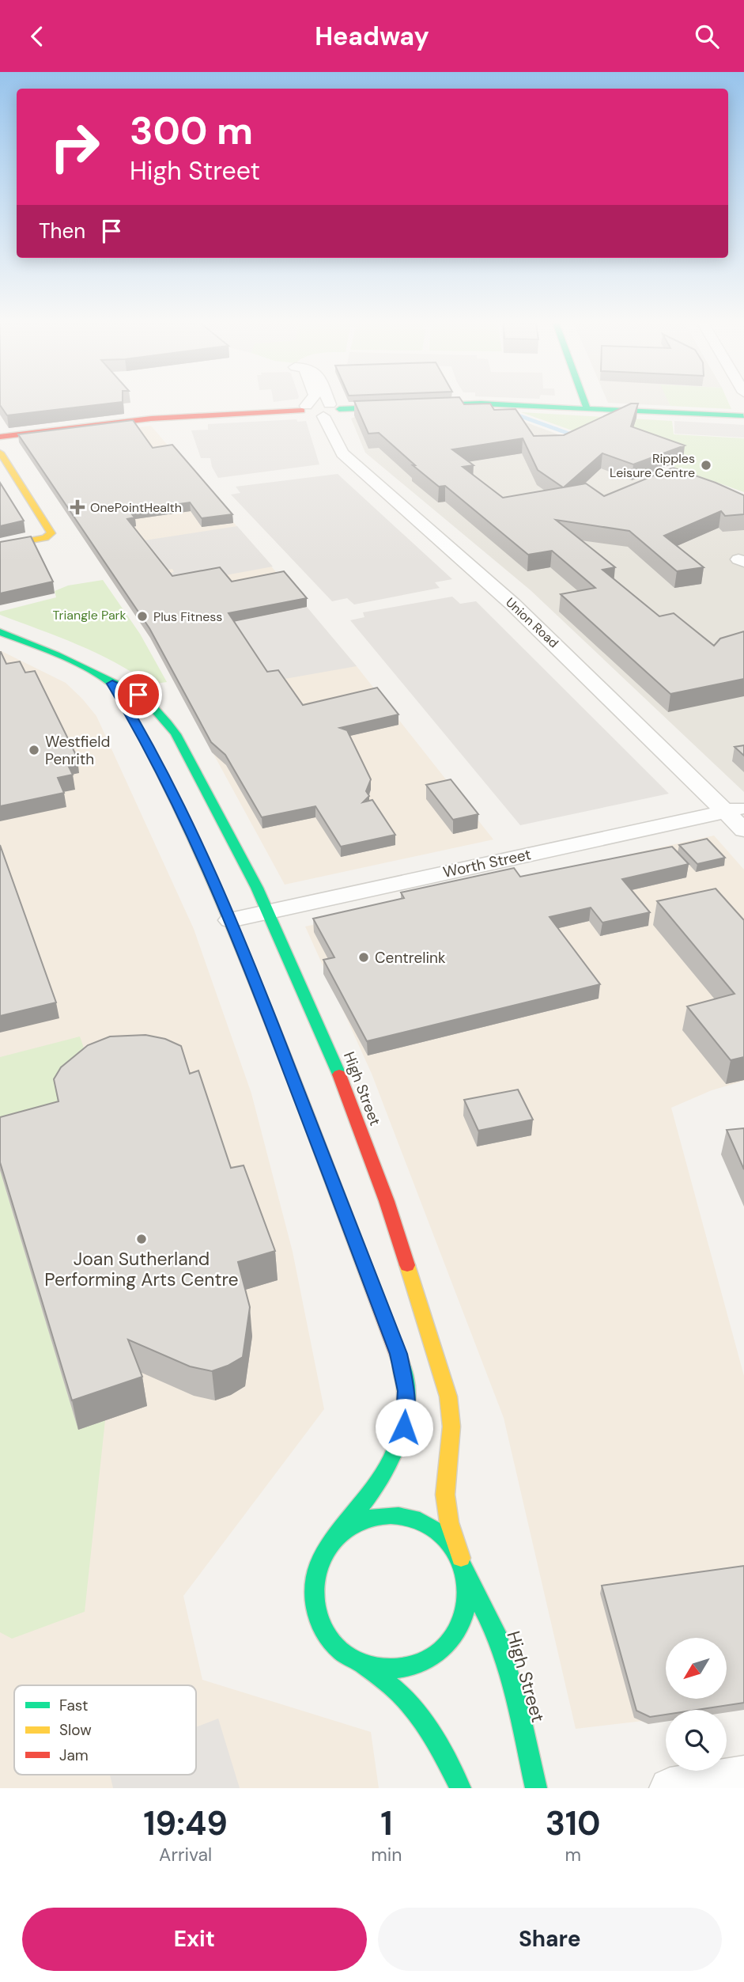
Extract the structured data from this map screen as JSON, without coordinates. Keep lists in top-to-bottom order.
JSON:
{
  "streets": {
    "main road": ["High Street"],
    "street": ["Union Road", "Worth Street"]
  },
  "crossings": [
    ["Union Road", "Worth Street"],
    ["Worth Street", "High Street"]
  ],
  "parks": ["Triangle Park"],
  "places": {
    "other": [
      "Ripples Leisure Centre",
      "Plus Fitness",
      "Westfield Penrith",
      "Centrelink",
      "Joan Sutherland Performing Arts Centre"
    ],
    "health": ["OnePointHealth"]
  },
  "legend": ["Fast", "Slow", "Jam"],
  "north": "bottom left",
  "page": {
    "header": "Headway",
    "turn": ["300 m", "High Street"],
    "then": "Then",
    "eta": [
      "19:49",
      "Arrival",
      "1",
      "min",
      "310",
      "m"
    ],
    "buttons": ["Exit", "Share"]
  }
}
